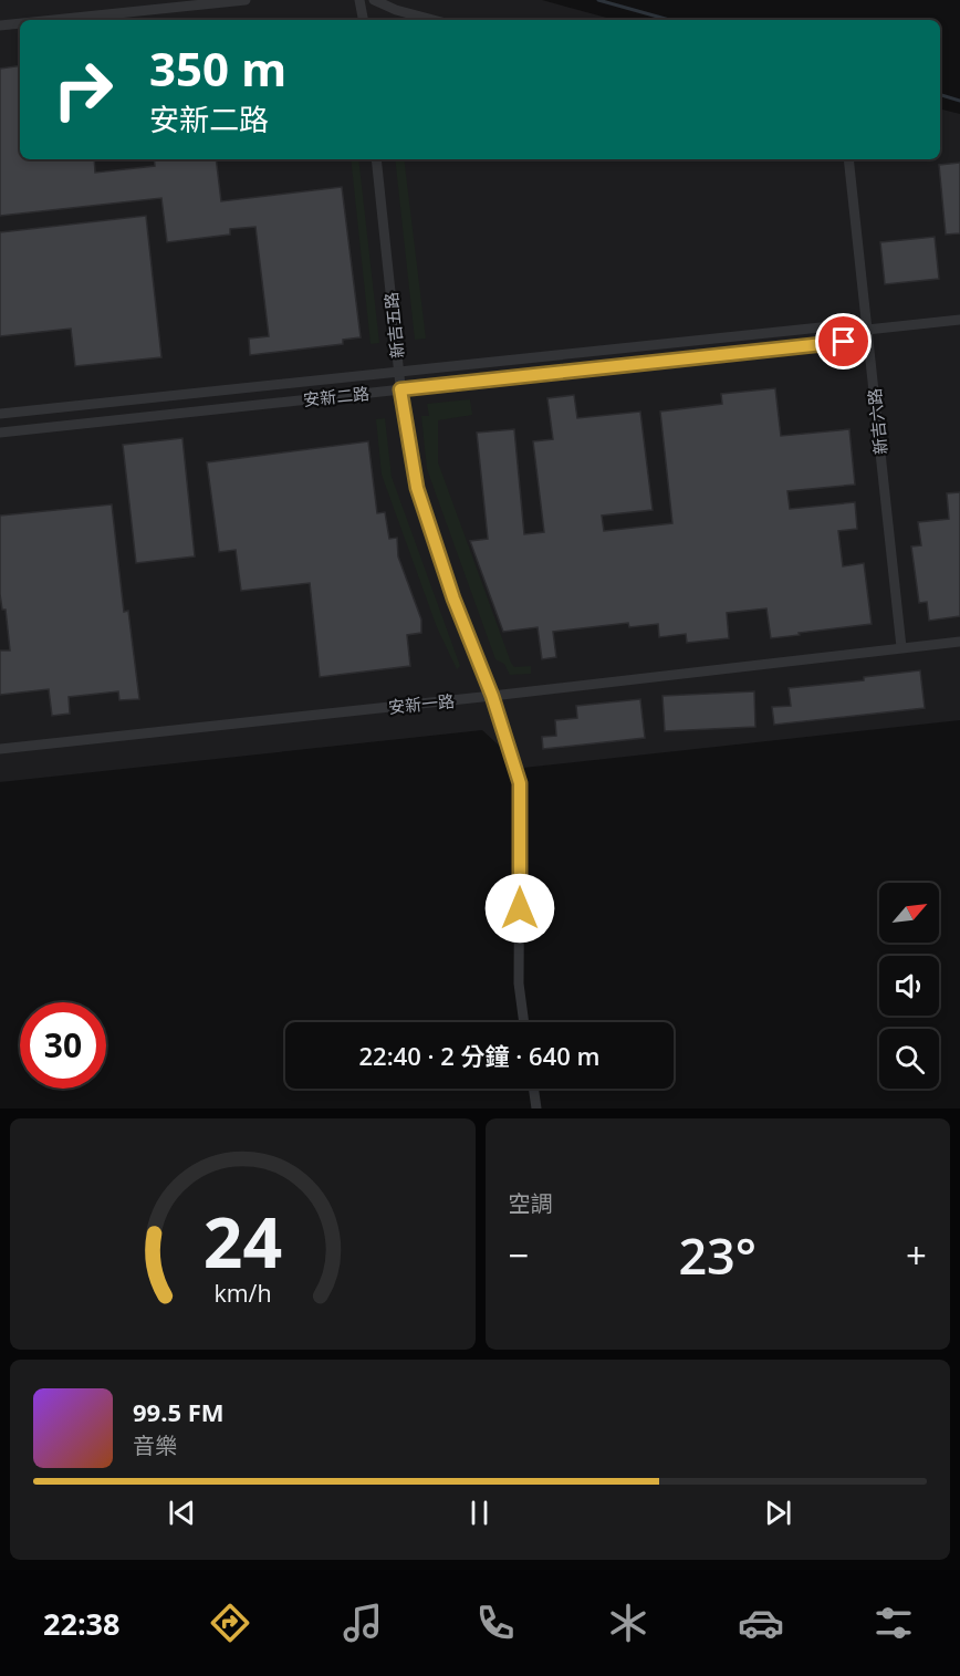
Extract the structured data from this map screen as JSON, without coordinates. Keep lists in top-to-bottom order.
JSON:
{
  "streets": {
    "street": [
      "新吉五路",
      "安新二路",
      "新吉六路",
      "安新一路"
    ]
  },
  "crossings": [
    ["新吉五路", "安新二路"],
    ["新吉五路", "安新一路"],
    ["安新二路", "新吉六路"],
    ["新吉六路", "安新一路"]
  ],
  "north": "top right",
  "page": {
    "turn": ["350 m", "安新二路"],
    "limit": "30",
    "trip": "22:40 · 2 分鐘 · 640 m",
    "tile": "空調",
    "heat": ["−", "23°", "+"],
    "song": ["99.5 FM", "音樂"],
    "tabs": "22:38",
    "gauge": ["24", "km/h"]
  }
}
